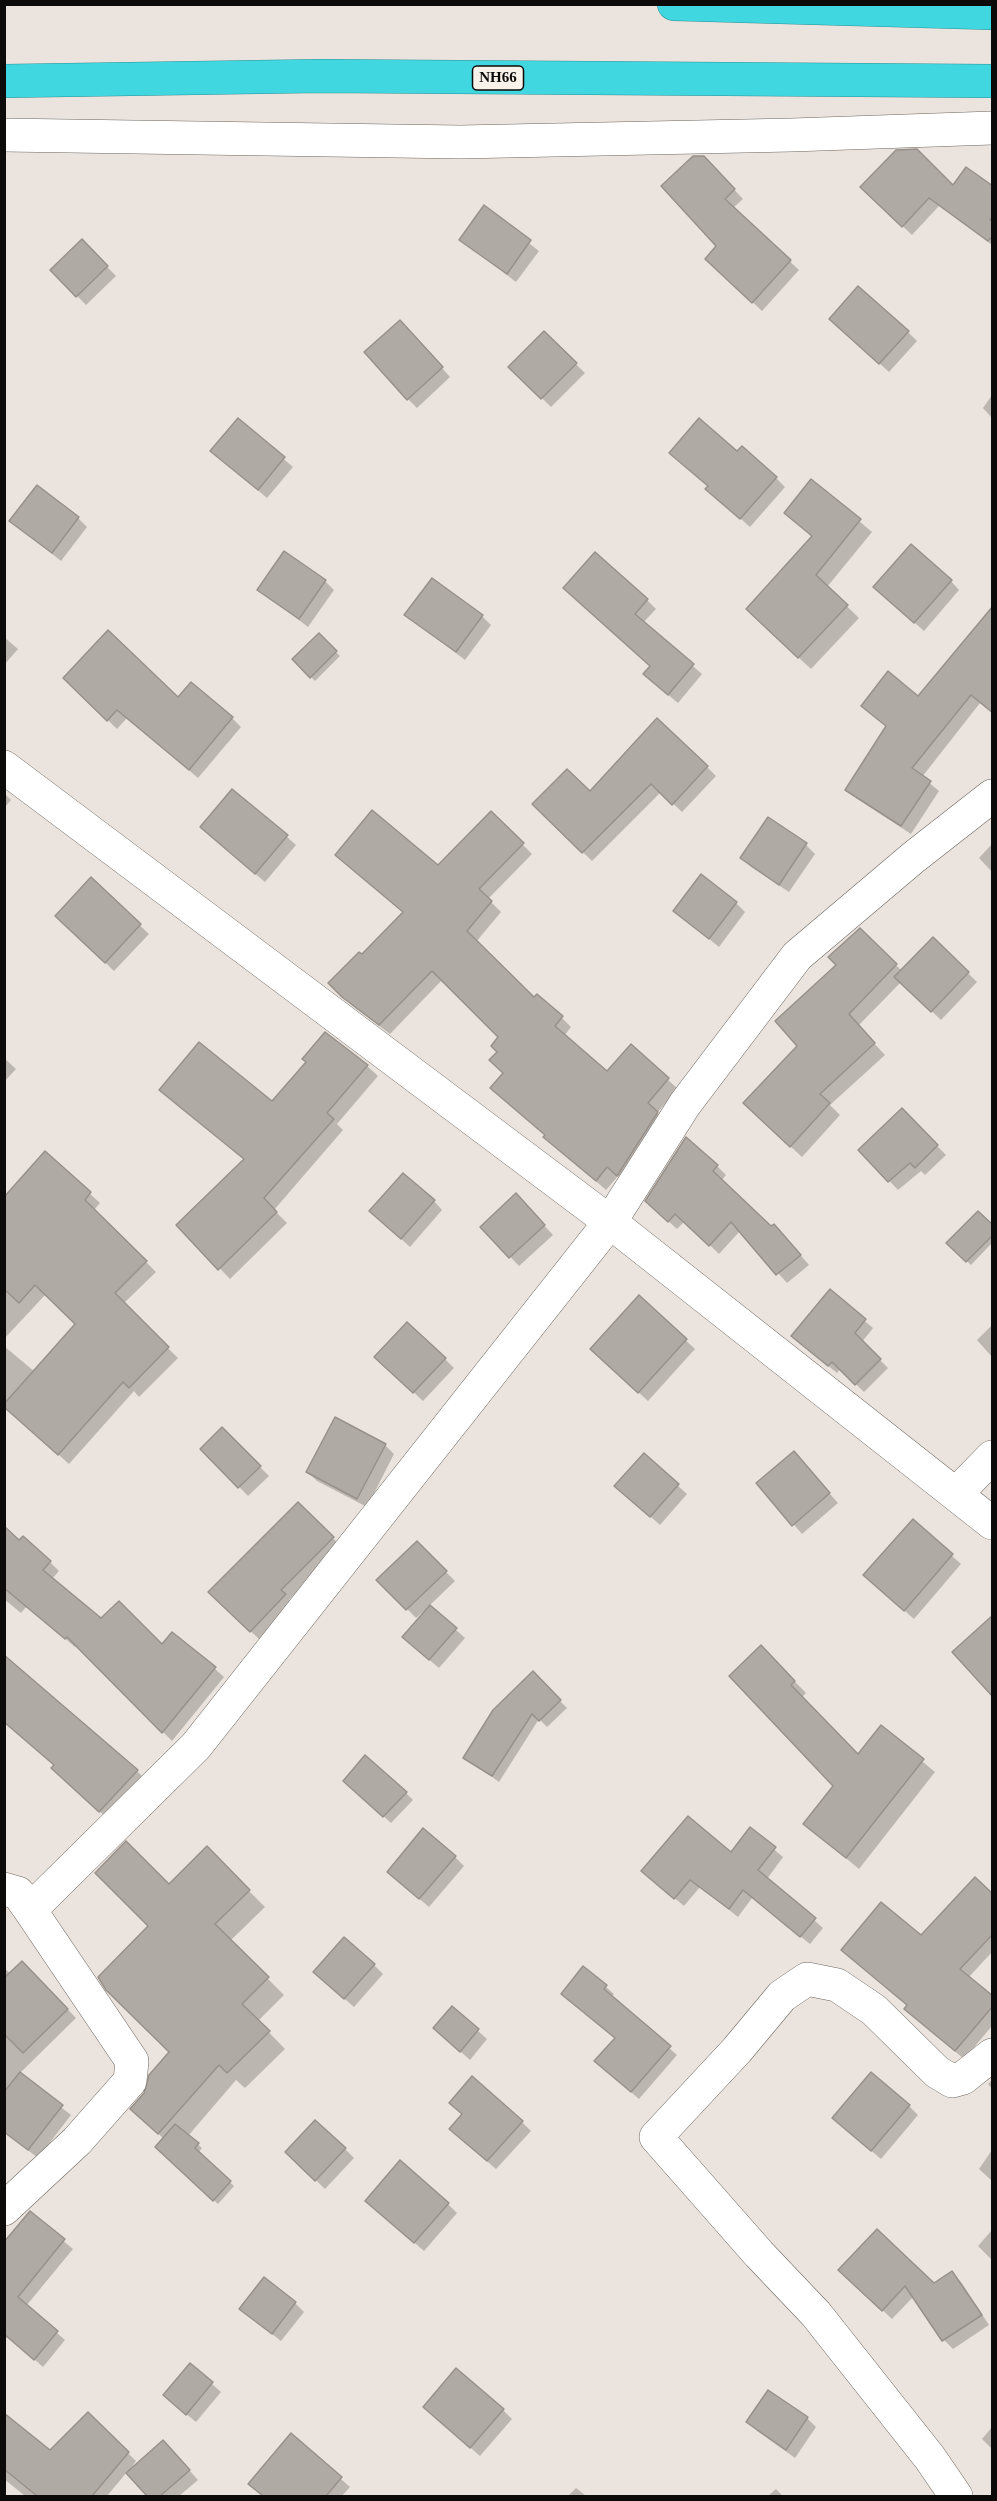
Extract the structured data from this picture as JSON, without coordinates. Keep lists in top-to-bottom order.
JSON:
{
  "streets": {
    "highway": ["NH66"]
  }
}
